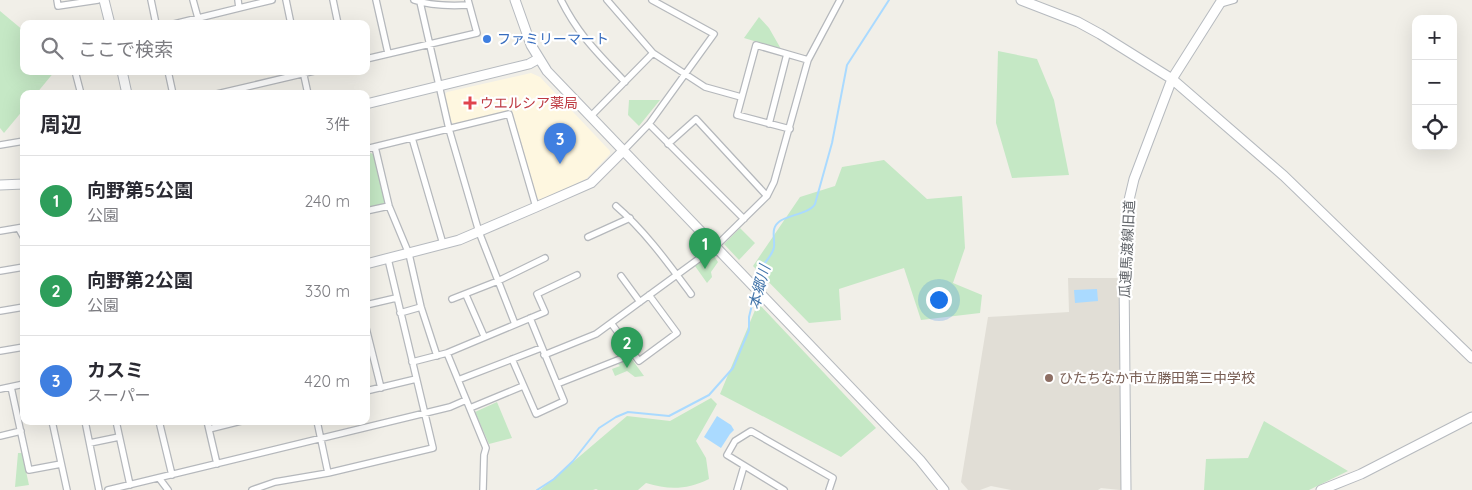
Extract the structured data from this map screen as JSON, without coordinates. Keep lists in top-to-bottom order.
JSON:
{
  "streets": {
    "street": ["瓜連馬渡線旧道"]
  },
  "water": ["本郷川"],
  "places": {
    "other": ["ファミリーマート", "ひたちなか市立勝田第三中学校"],
    "health": ["ウエルシア薬局"]
  },
  "page": {
    "map_buttons": ["+", "−"],
    "search": "ここで検索",
    "heading": ["周辺", "3件"],
    "pins": ["3", "1", "2"],
    "list": [
      {
        "mark": "1",
        "name": "向野第5公園",
        "note": "公園",
        "value": "240 m"
      },
      {
        "mark": "2",
        "name": "向野第2公園",
        "note": "公園",
        "value": "330 m"
      },
      {
        "mark": "3",
        "name": "カスミ",
        "note": "スーパー",
        "value": "420 m"
      }
    ]
  }
}
